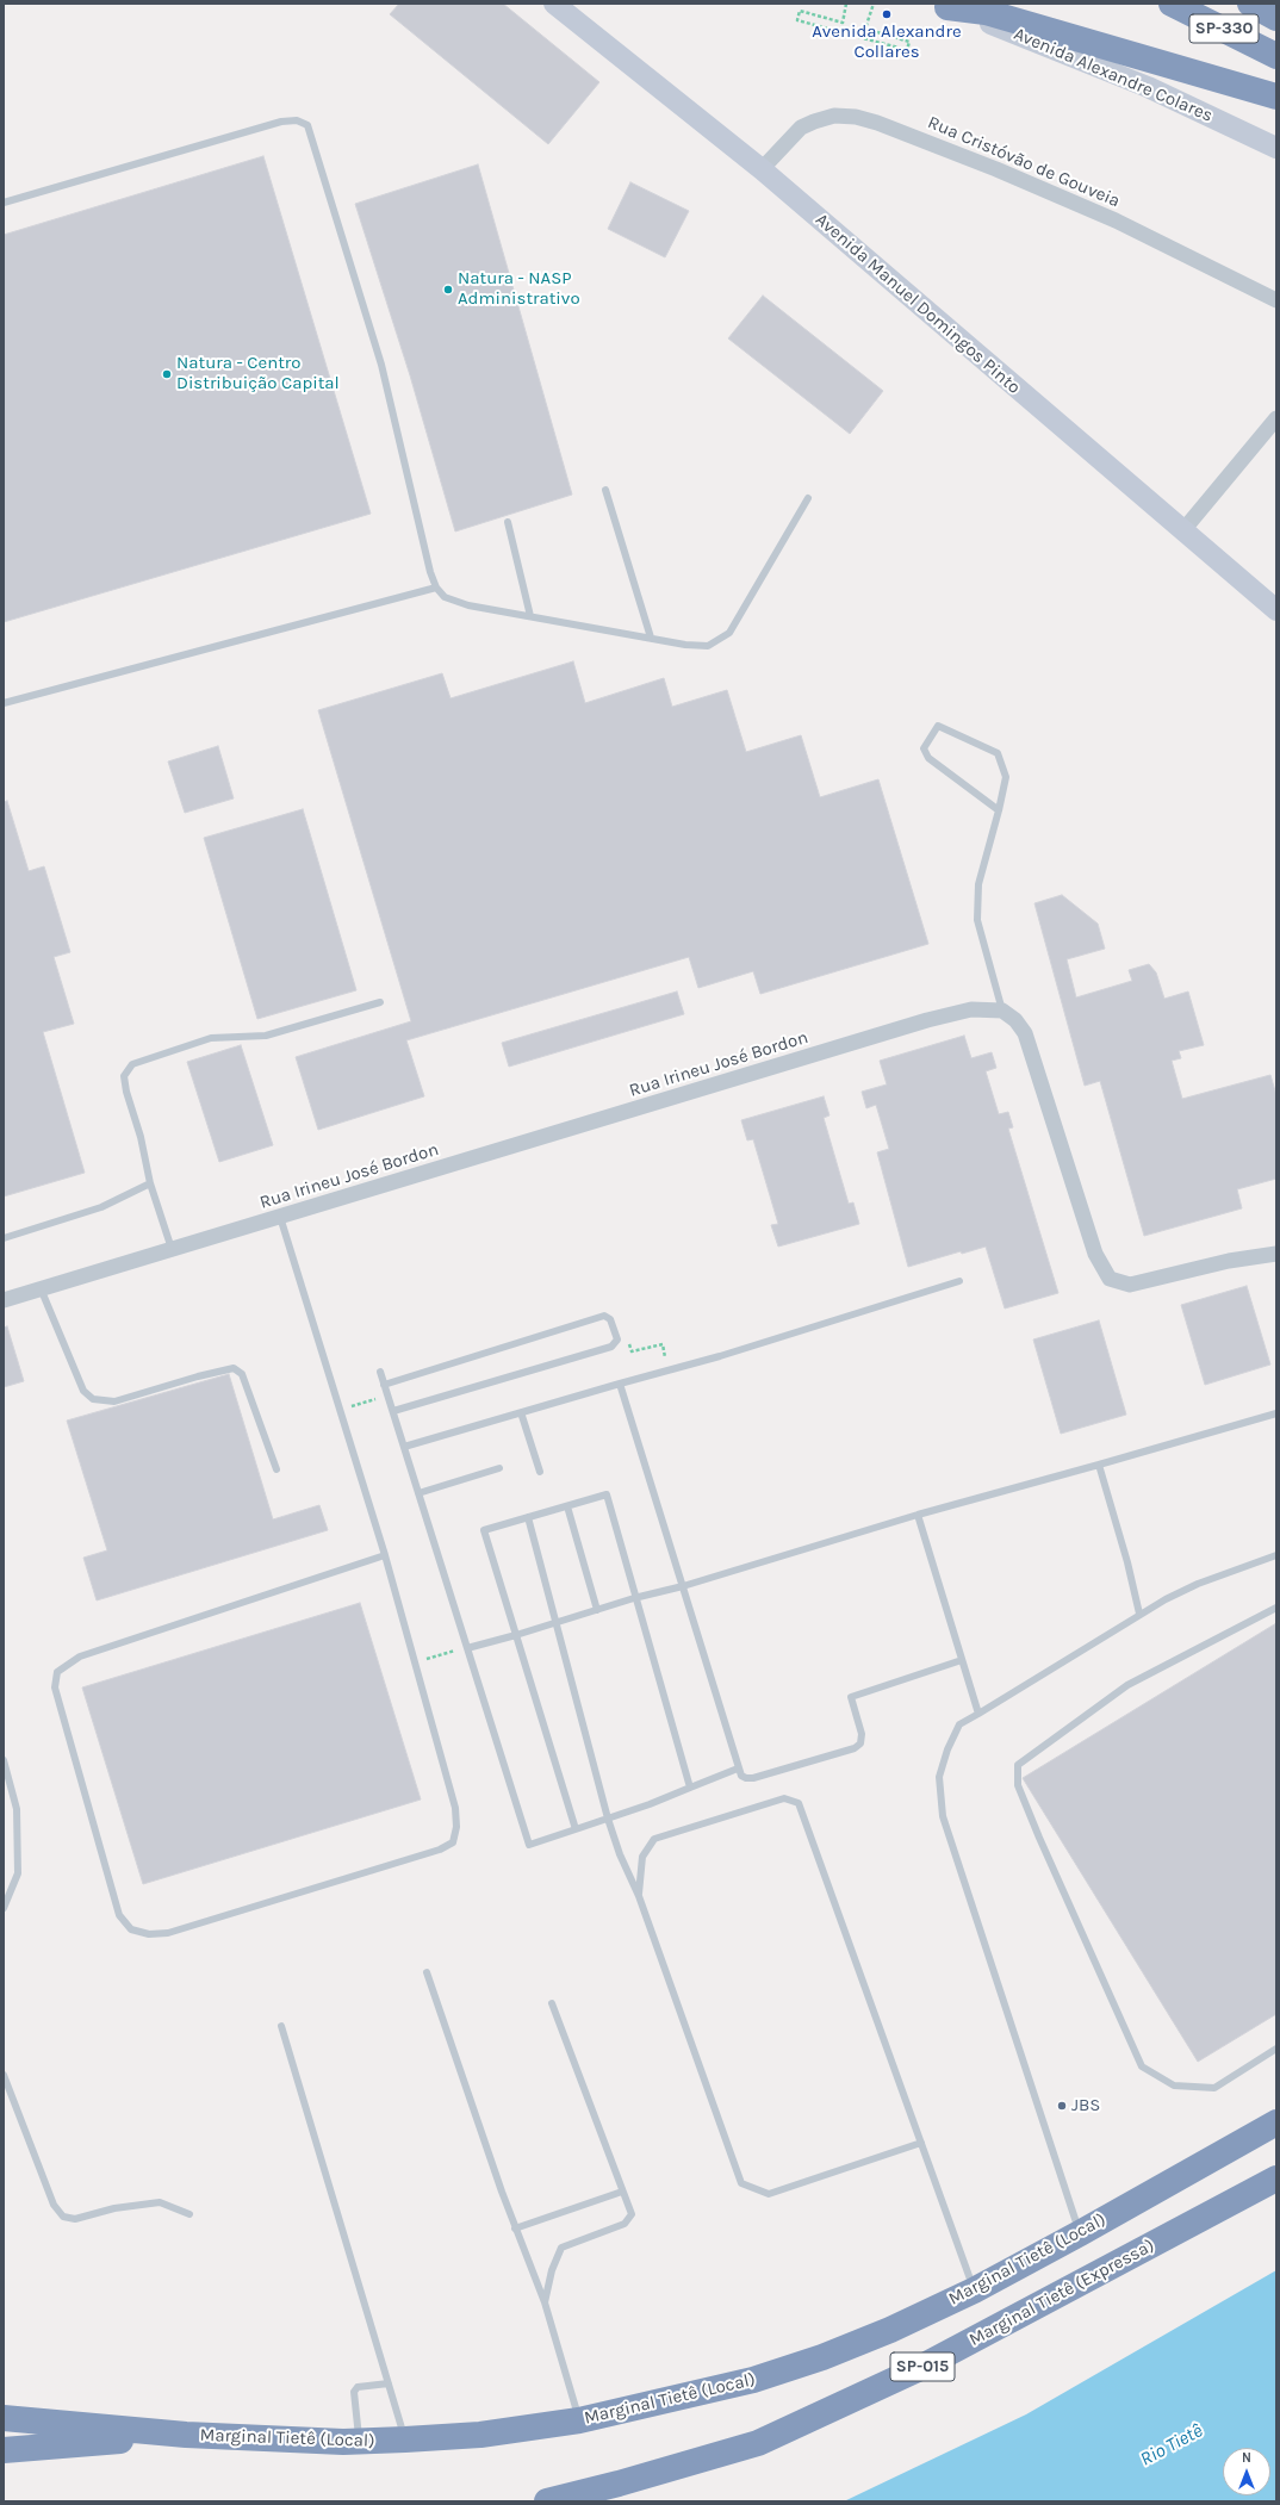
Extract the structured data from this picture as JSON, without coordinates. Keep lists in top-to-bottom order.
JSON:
{
  "streets": {
    "highway": [
      "SP-330",
      "Marginal Tietê (Local)",
      "Marginal Tietê (Expressa)",
      "SP-015"
    ],
    "street": [
      "Avenida Alexandre Colares",
      "Rua Cristóvão de Gouveia",
      "Avenida Manuel Domingos Pinto",
      "Rua Irineu José Bordon"
    ]
  },
  "crossings": [
    ["Rua Cristóvão de Gouveia", "Avenida Manuel Domingos Pinto"]
  ],
  "water": ["Rio Tietê"],
  "places": [
    "Avenida Alexandre Collares",
    "Natura - NASP Administrativo",
    "Natura - Centro Distribuição Capital",
    "JBS"
  ],
  "north": "top"
}
